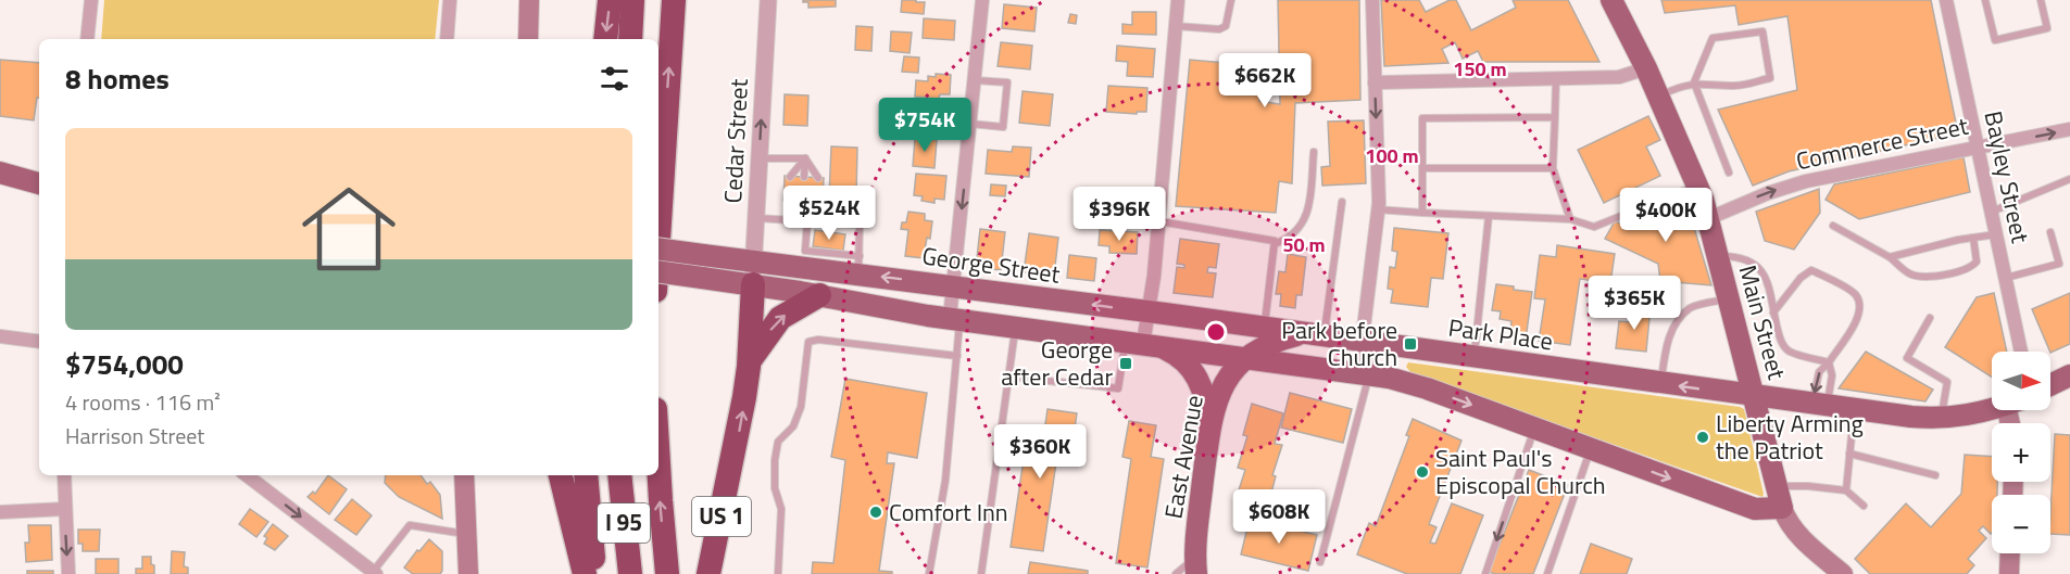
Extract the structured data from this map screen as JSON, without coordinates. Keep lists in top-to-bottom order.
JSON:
{
  "streets": {
    "highway": ["US 1", "I 95"],
    "main road": [
      "George Street",
      "Main Street",
      "Park Place",
      "East Avenue"
    ],
    "street": ["Cedar Street", "Commerce Street", "Bayley Street"]
  },
  "crossings": [
    ["Cedar Street", "George Street"],
    ["Cedar Street", "US 1"],
    ["Commerce Street", "Bayley Street"],
    ["Commerce Street", "Main Street"],
    ["George Street", "US 1"],
    ["Main Street", "Park Place"]
  ],
  "one_way": ["Cedar Street", "Commerce Street"],
  "places": {
    "transit": ["Park before Church", "George after Cedar"],
    "other": ["Liberty Arming the Patriot", "Saint Paul's Episcopal Church", "Comfort Inn"]
  },
  "north": "right",
  "page": {
    "heading": "8 homes",
    "price": [
      "$662K",
      "$754K",
      "$524K",
      "$396K",
      "$400K",
      "$365K",
      "$360K",
      "$608K"
    ],
    "list": [
      {
        "name": "$754,000",
        "note": "4 rooms · 116 m² · Harrison Street"
      }
    ],
    "map_buttons": ["+", "−"]
  },
  "rings": ["150 m", "100 m", "50 m"]
}
